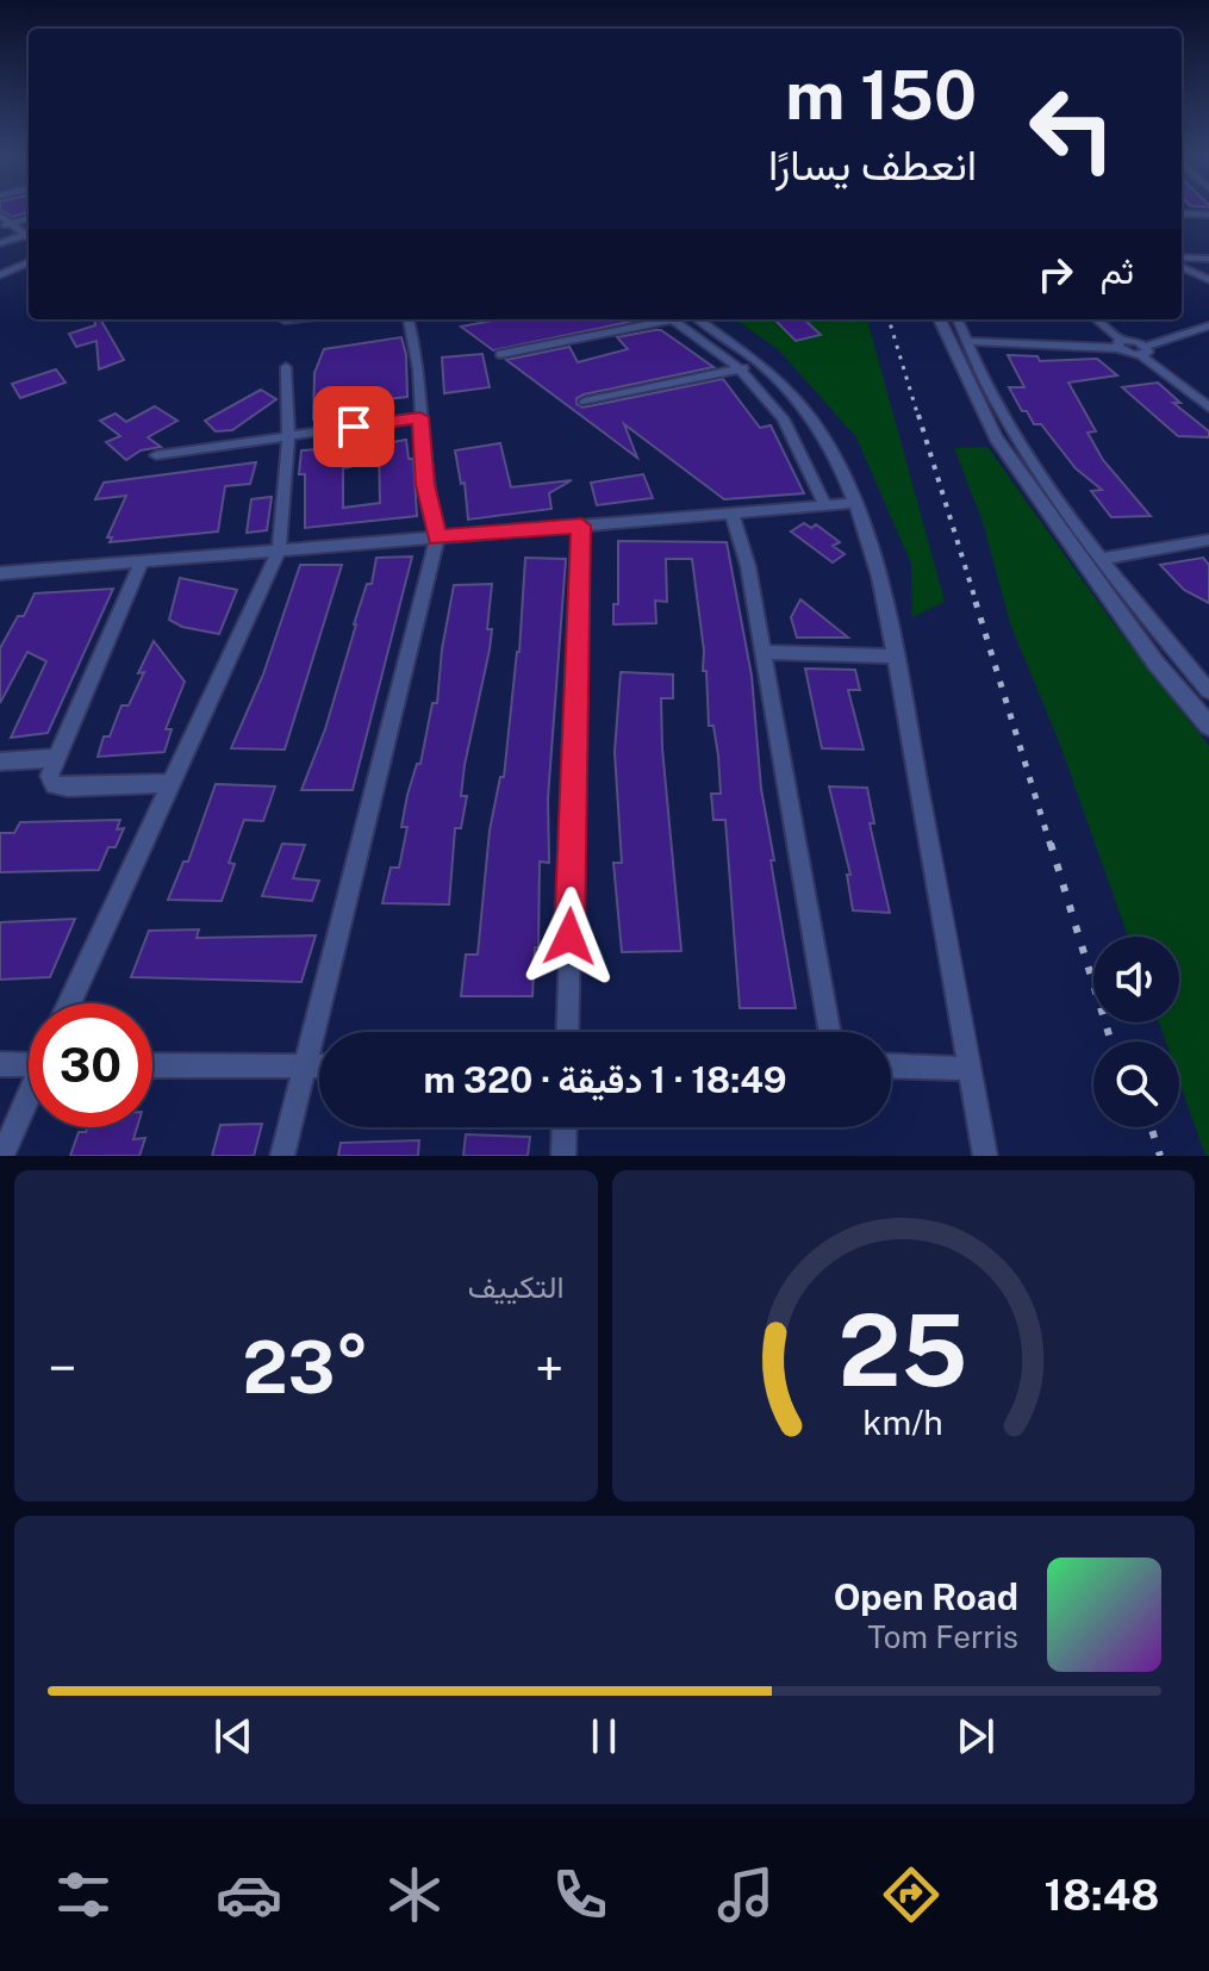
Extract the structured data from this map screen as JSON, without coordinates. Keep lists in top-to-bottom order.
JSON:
{
  "page": {
    "turn": ["150 m", "انعطف يسارًا"],
    "then": "ثم",
    "limit": "30",
    "trip": "18:49 · 1 دقيقة · 320 m",
    "tile": "التكييف",
    "heat": ["−", "23°", "+"],
    "song": ["Open Road", "Tom Ferris"],
    "tabs": "18:48",
    "gauge": ["25", "km/h"]
  }
}
